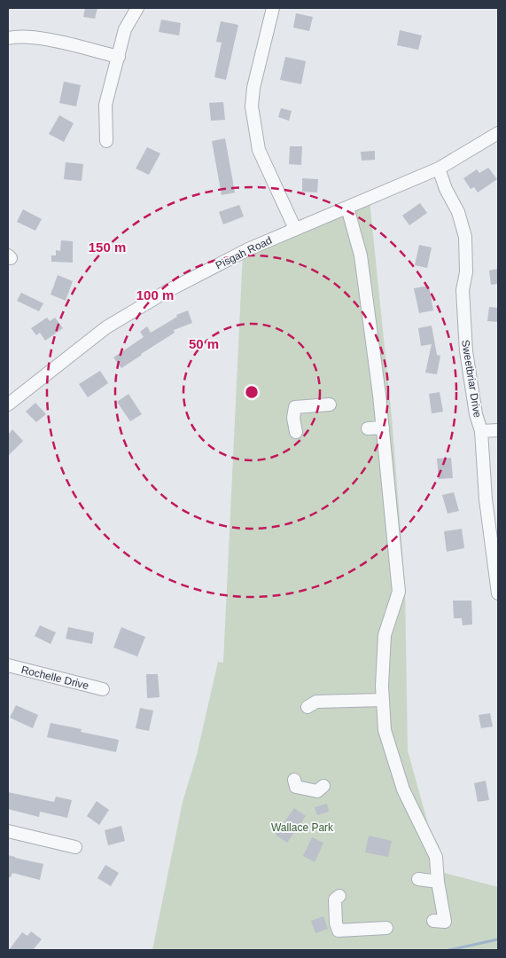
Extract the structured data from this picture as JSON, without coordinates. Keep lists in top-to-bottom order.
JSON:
{
  "streets": {
    "street": ["Pisgah Road", "Sweetbriar Drive", "Rochelle Drive"]
  },
  "crossings": [
    ["Pisgah Road", "Sweetbriar Drive"]
  ],
  "parks": ["Wallace Park"],
  "rings": ["150 m", "100 m", "50 m"]
}
